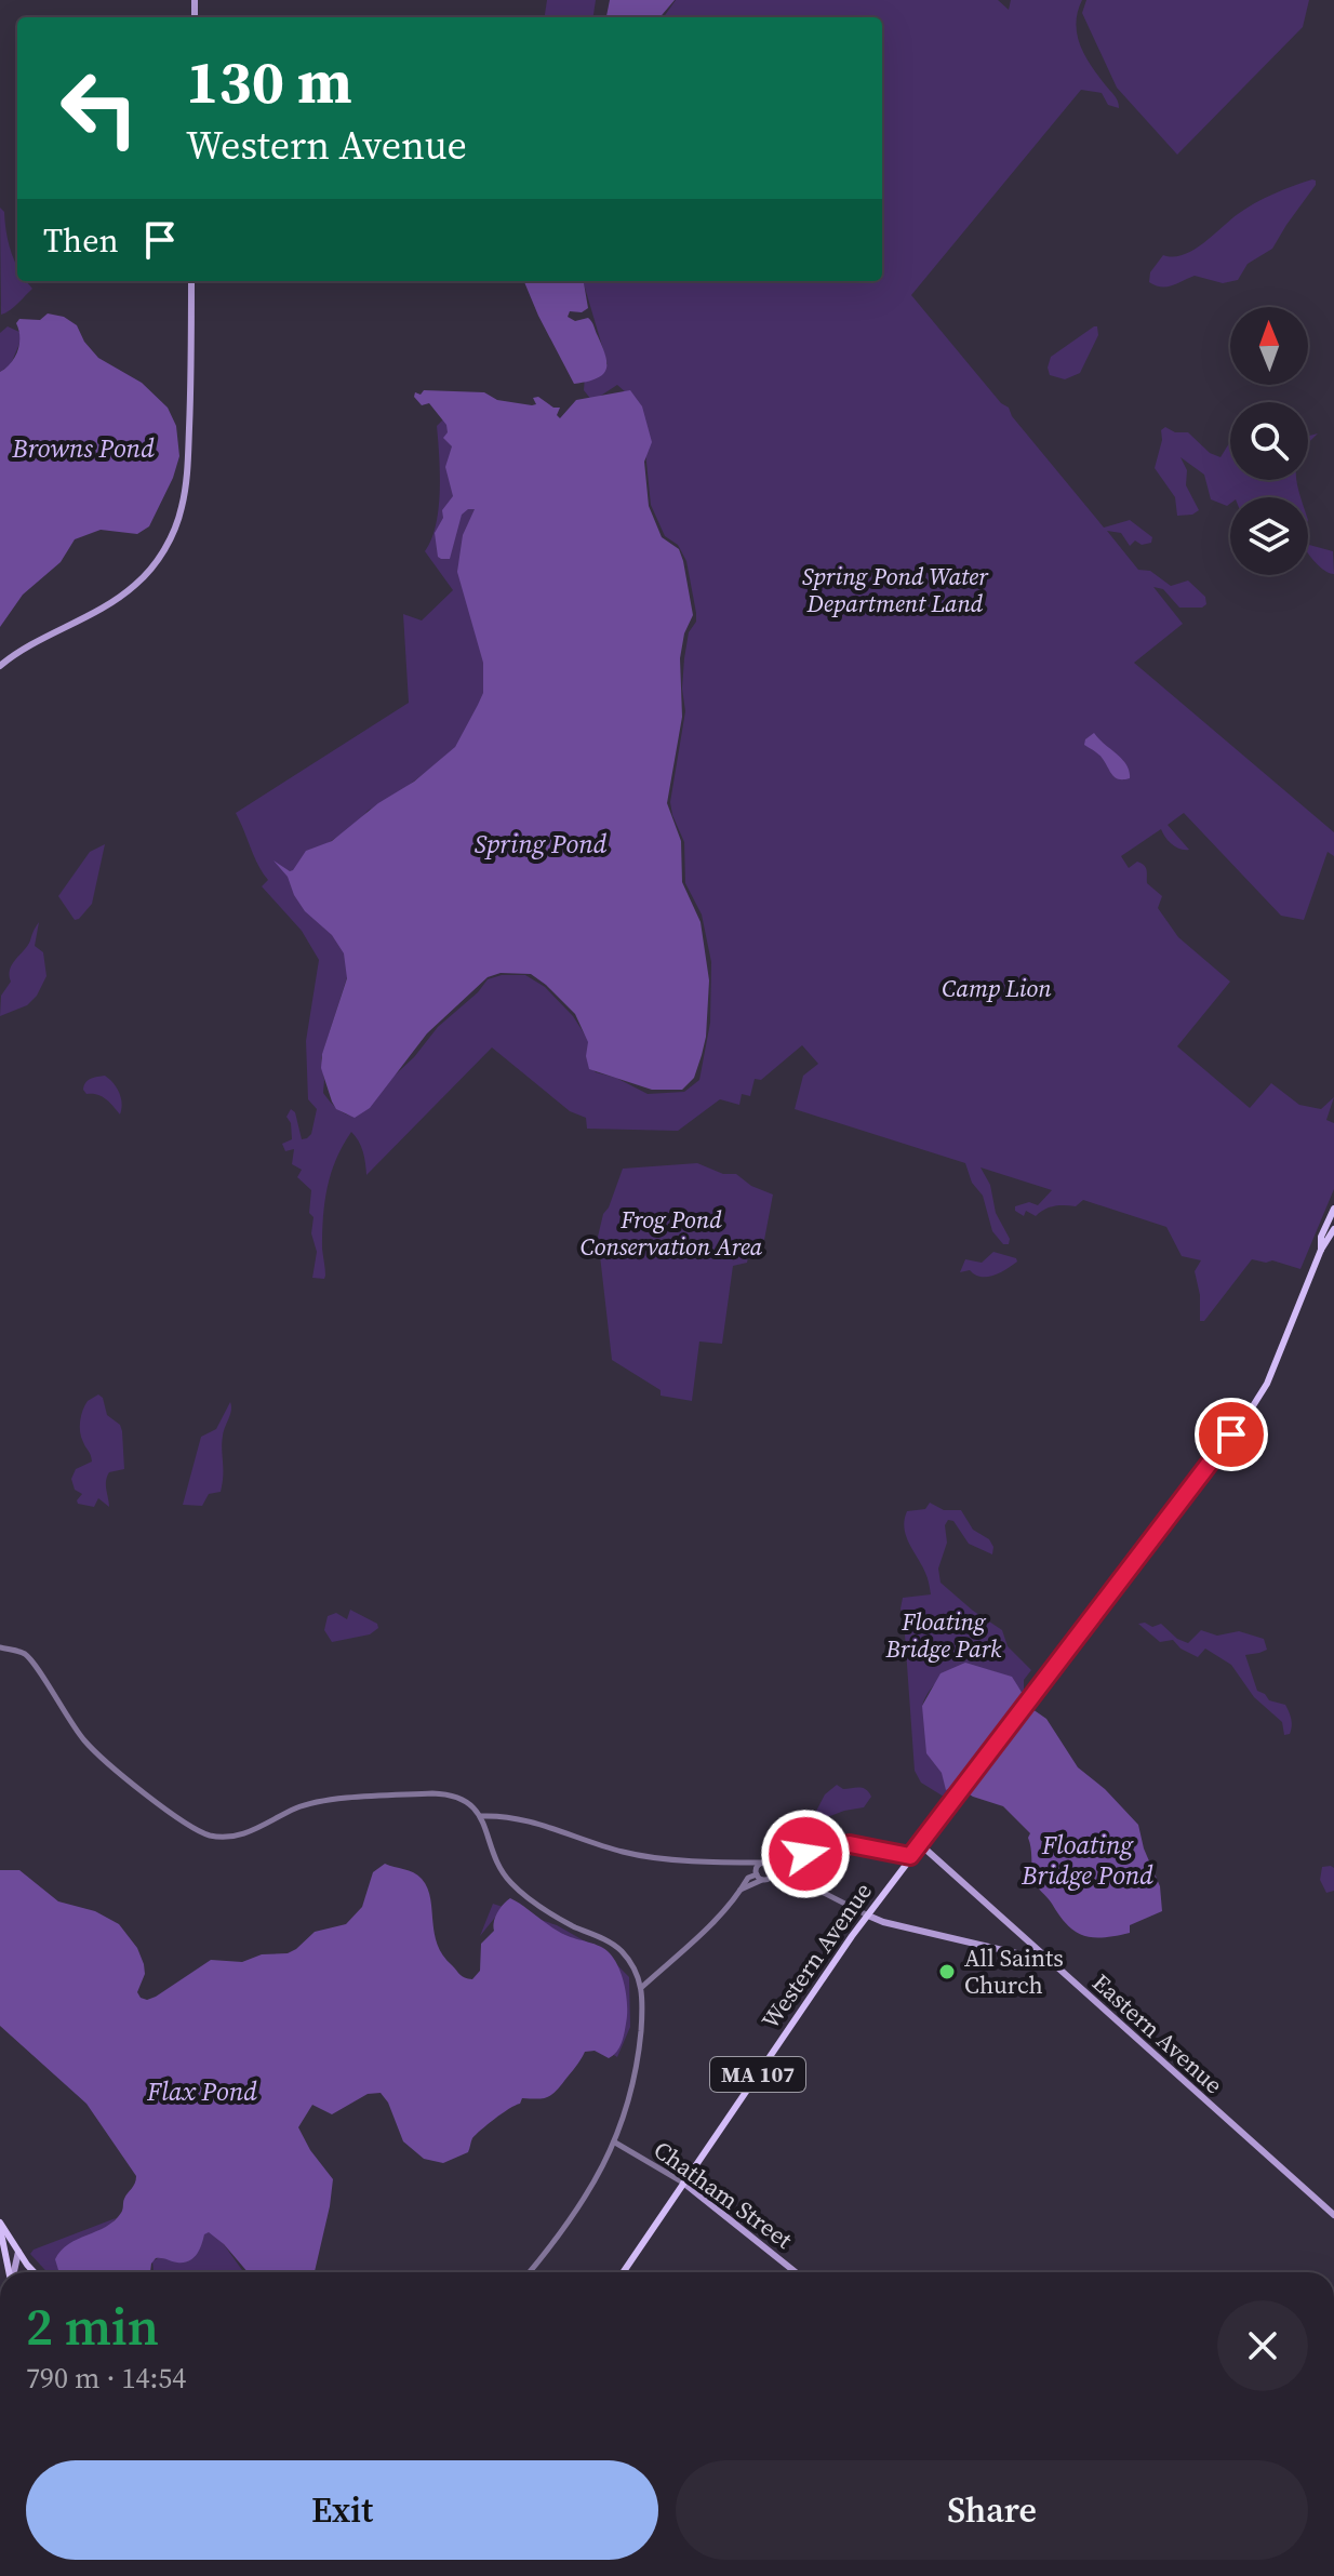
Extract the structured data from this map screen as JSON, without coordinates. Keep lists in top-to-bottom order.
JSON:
{
  "streets": {
    "main road": [
      "Western Avenue",
      "Eastern Avenue",
      "MA 107",
      "Chatham Street"
    ]
  },
  "crossings": [
    ["Western Avenue", "Eastern Avenue"],
    ["Western Avenue", "MA 107"],
    ["Western Avenue", "Chatham Street"]
  ],
  "water": [
    "Browns Pond",
    "Spring Pond",
    "Floating Bridge Pond",
    "Flax Pond"
  ],
  "parks": [
    "Spring Pond Water Department Land",
    "Camp Lion",
    "Frog Pond Conservation Area",
    "Floating Bridge Park"
  ],
  "places": ["All Saints Church"],
  "north": "top",
  "page": {
    "turn": ["130 m", "Western Avenue"],
    "then": "Then",
    "heading": ["2 min", "790 m · 14:54"],
    "buttons": ["Exit", "Share"]
  }
}
